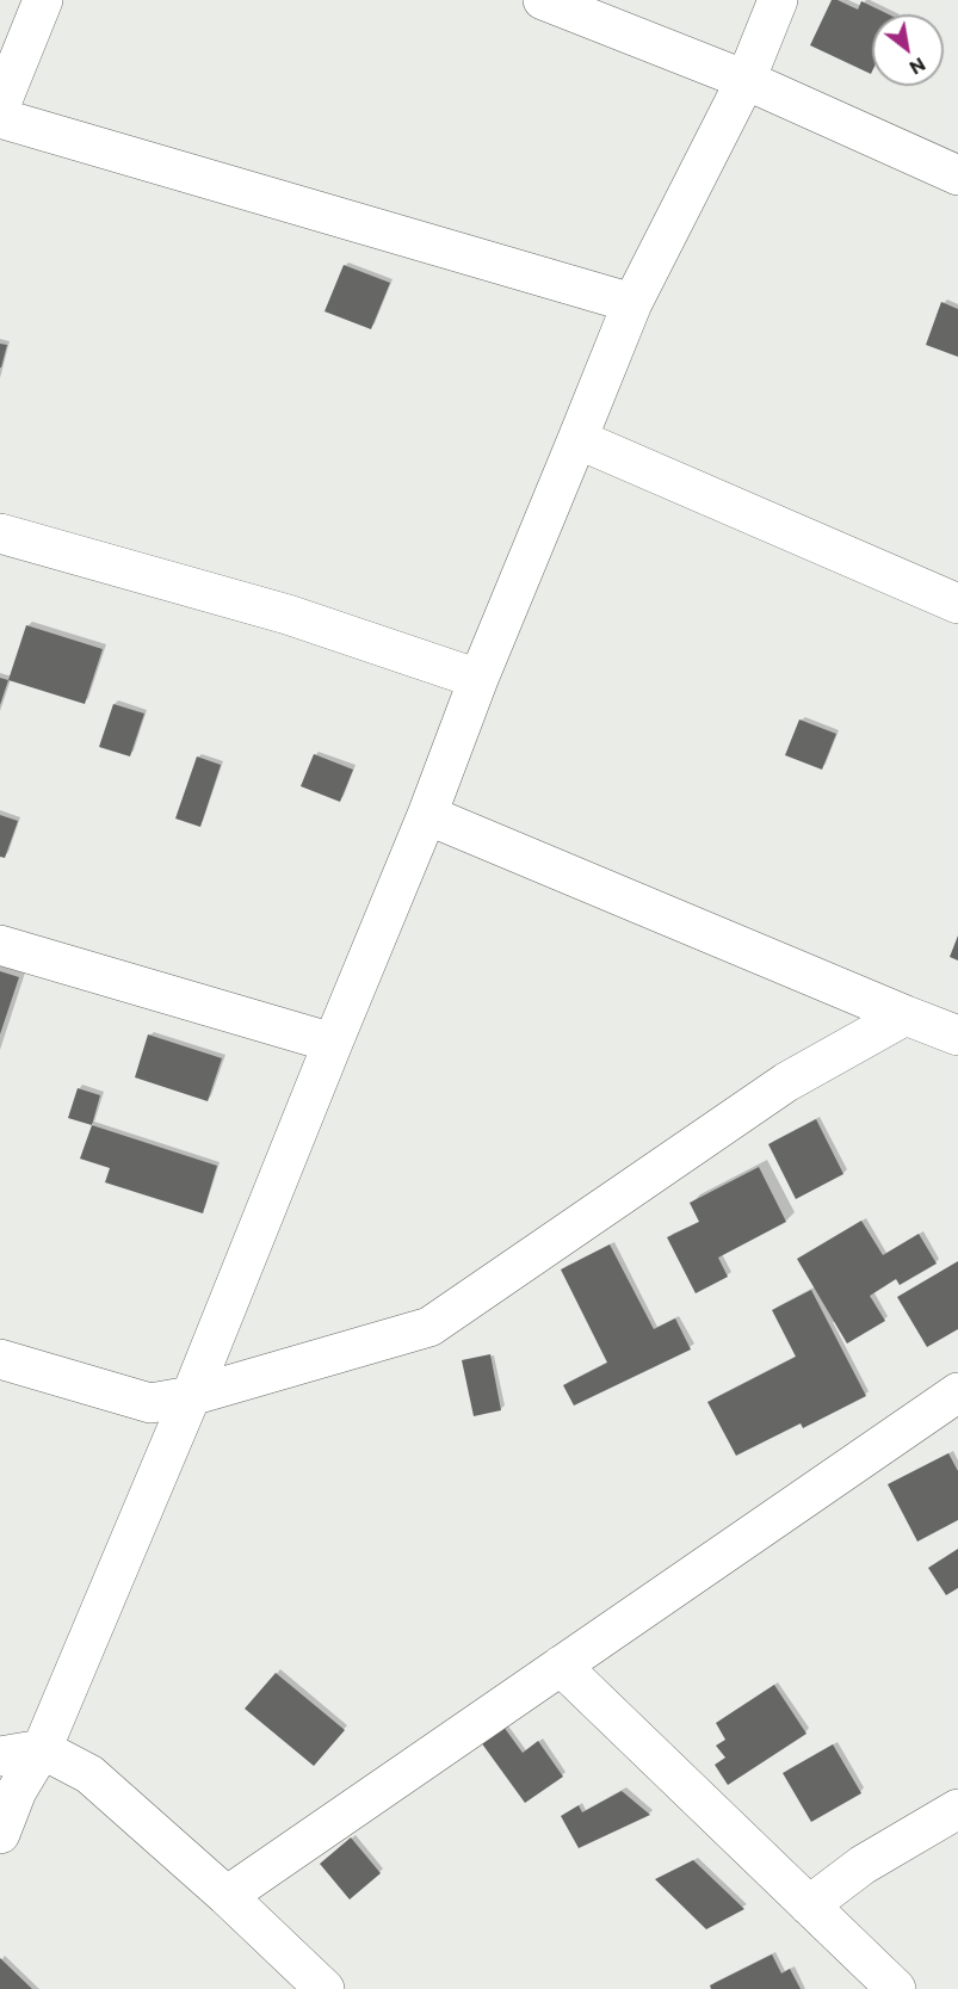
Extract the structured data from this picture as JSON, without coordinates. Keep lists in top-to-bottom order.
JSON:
{
  "north": "bottom right"
}
